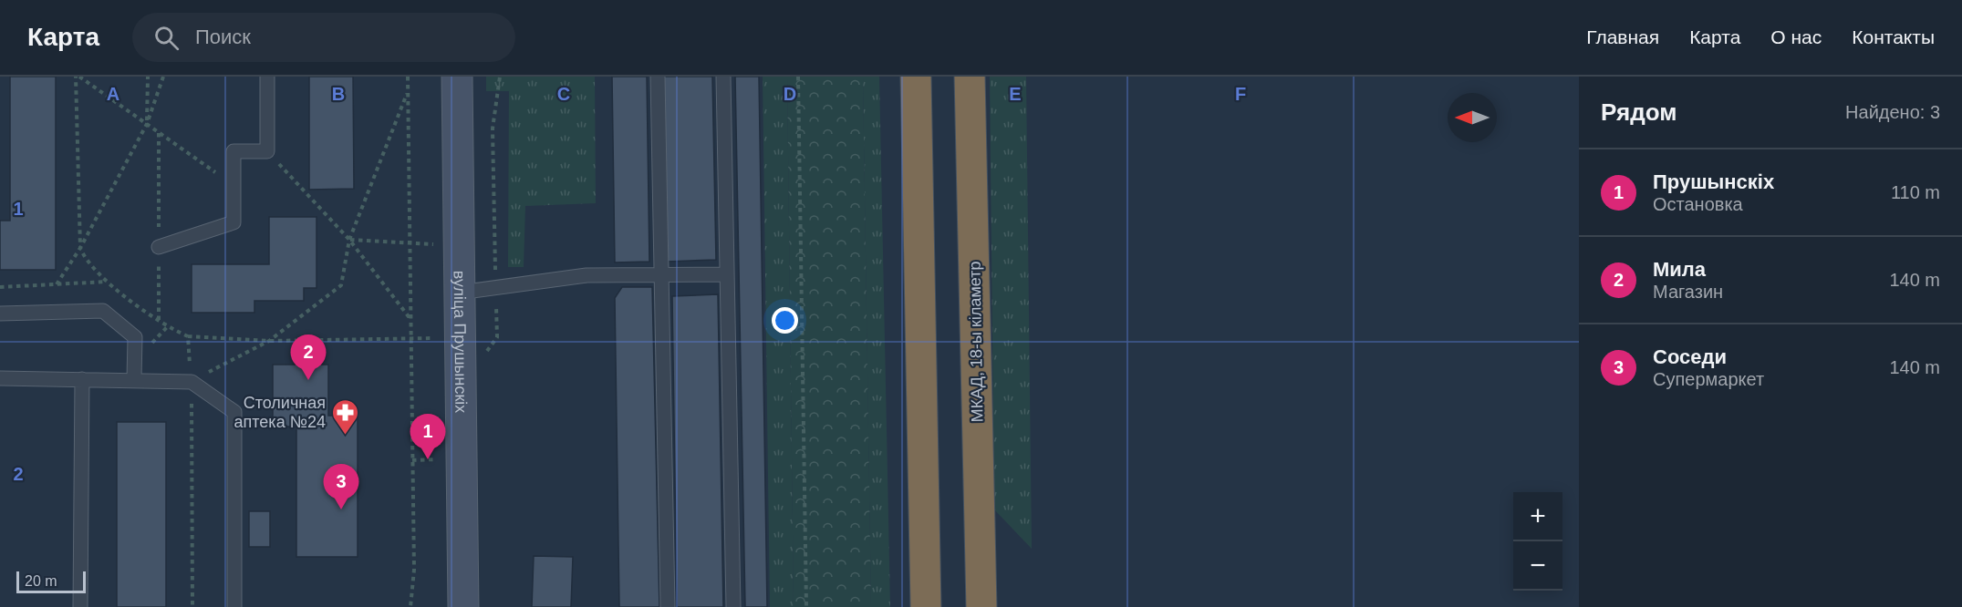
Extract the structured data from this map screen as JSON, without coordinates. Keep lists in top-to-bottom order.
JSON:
{
  "streets": {
    "highway": ["МКАД, 18-ы кіламетр"],
    "street": ["вуліца Прушынскіх"]
  },
  "places": {
    "pharmacy": ["Столичная аптека №24"]
  },
  "scale_bar": "20 m",
  "north": "left",
  "page": {
    "header": "Карта",
    "search": "Поиск",
    "nav": [
      "Главная",
      "Карта",
      "О нас",
      "Контакты"
    ],
    "heading": ["Рядом", "Найдено: 3"],
    "list": [
      {
        "mark": "1",
        "name": "Прушынскіх",
        "note": "Остановка",
        "value": "110 m"
      },
      {
        "mark": "2",
        "name": "Мила",
        "note": "Магазин",
        "value": "140 m"
      },
      {
        "mark": "3",
        "name": "Соседи",
        "note": "Супермаркет",
        "value": "140 m"
      }
    ],
    "pins": ["2", "1", "3"],
    "map_buttons": ["+", "−"],
    "scale": "20 m"
  },
  "grid": {
    "columns": [
      "A",
      "B",
      "C",
      "D",
      "E",
      "F"
    ],
    "rows": ["1", "2"]
  }
}
